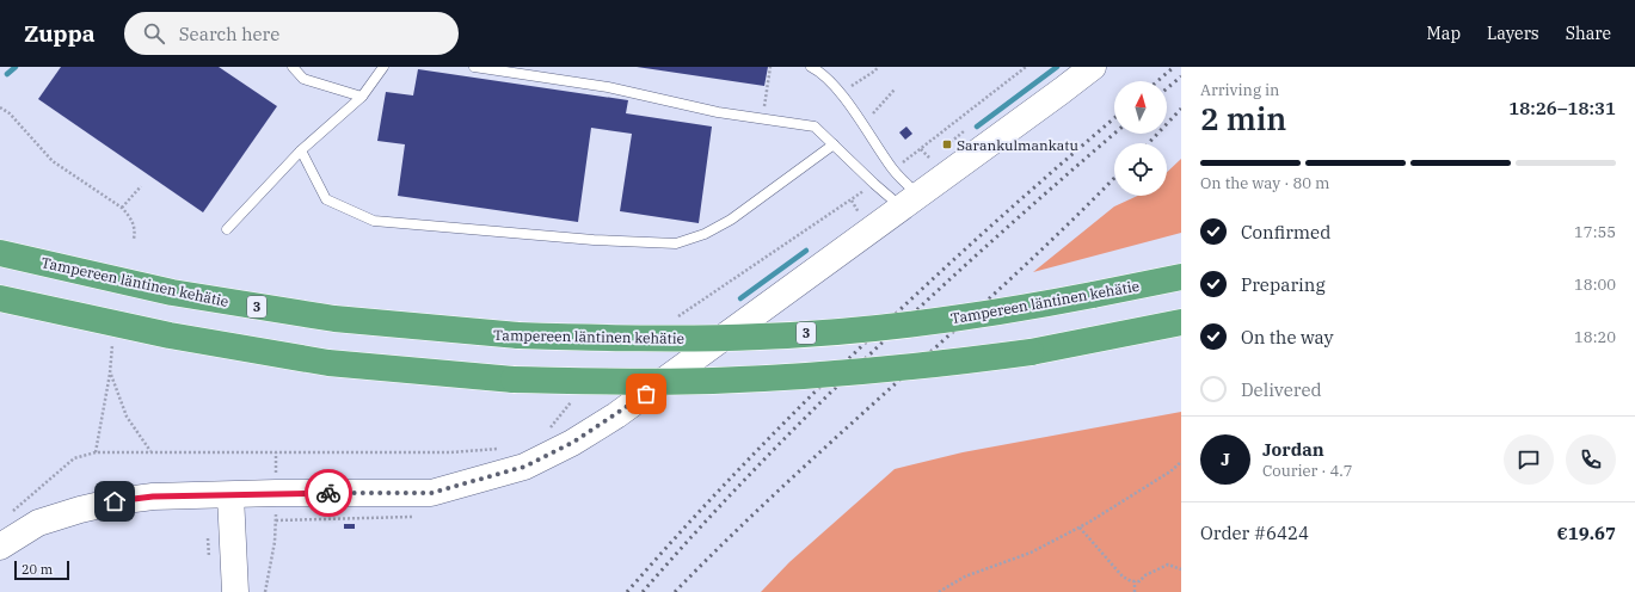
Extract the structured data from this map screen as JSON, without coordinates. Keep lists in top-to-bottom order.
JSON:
{
  "streets": {
    "highway": ["Tampereen läntinen kehätie", "3"]
  },
  "places": {
    "transit": ["Sarankulmankatu"]
  },
  "scale_bar": "20 m",
  "north": "top",
  "page": {
    "header": "Zuppa",
    "search": "Search here",
    "nav": ["Map", "Layers", "Share"],
    "heading": ["2 min", "Arriving in", "18:26–18:31"],
    "panel": [
      "Jordan",
      "Courier · 4.7",
      "Order #6424",
      "€19.67"
    ],
    "bar": "On the way · 80 m",
    "list": [
      ["Confirmed", "17:55"],
      ["Preparing", "18:00"],
      ["On the way", "18:20"],
      "Delivered"
    ],
    "round": "J",
    "scale": "20 m"
  }
}
